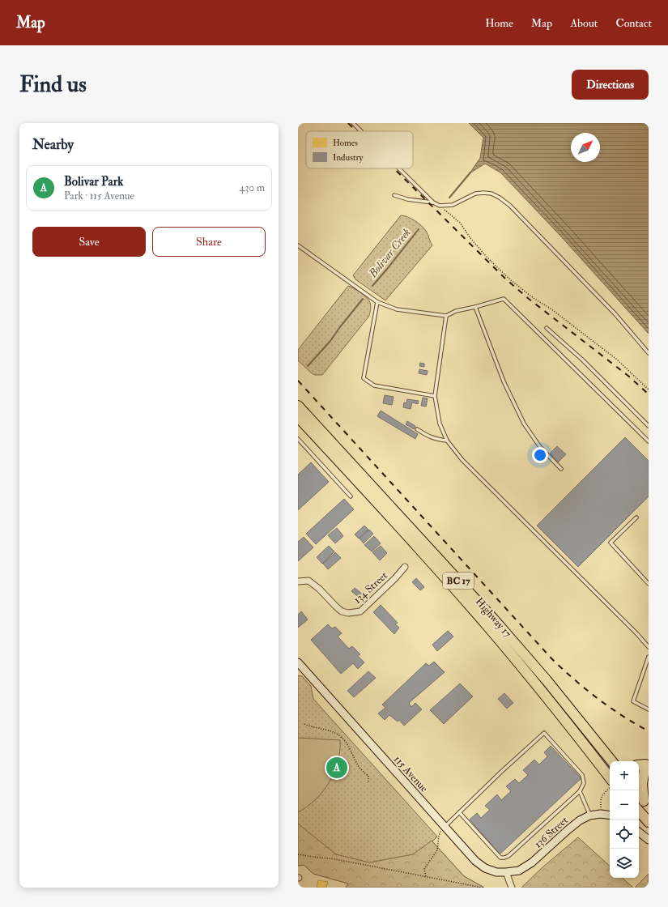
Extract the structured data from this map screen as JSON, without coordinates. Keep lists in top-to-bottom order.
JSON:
{
  "streets": {
    "highway": ["BC 17", "Highway 17"],
    "street": ["134 Street", "115 Avenue", "136 Street"]
  },
  "crossings": [
    ["115 Avenue", "136 Street"]
  ],
  "water": ["Bolivar Creek"],
  "legend": ["Homes", "Industry"],
  "north": "top right",
  "page": {
    "header": "Map",
    "nav": [
      "Home",
      "Map",
      "About",
      "Contact"
    ],
    "buttons": [
      "Directions",
      ["Save", "Share"]
    ],
    "title": "Find us",
    "heading": "Nearby",
    "list": [
      {
        "mark": "A",
        "name": "Bolivar Park",
        "note": "Park · 115 Avenue",
        "value": "430 m"
      }
    ],
    "pins": "A",
    "map_buttons": ["+", "−"]
  }
}
